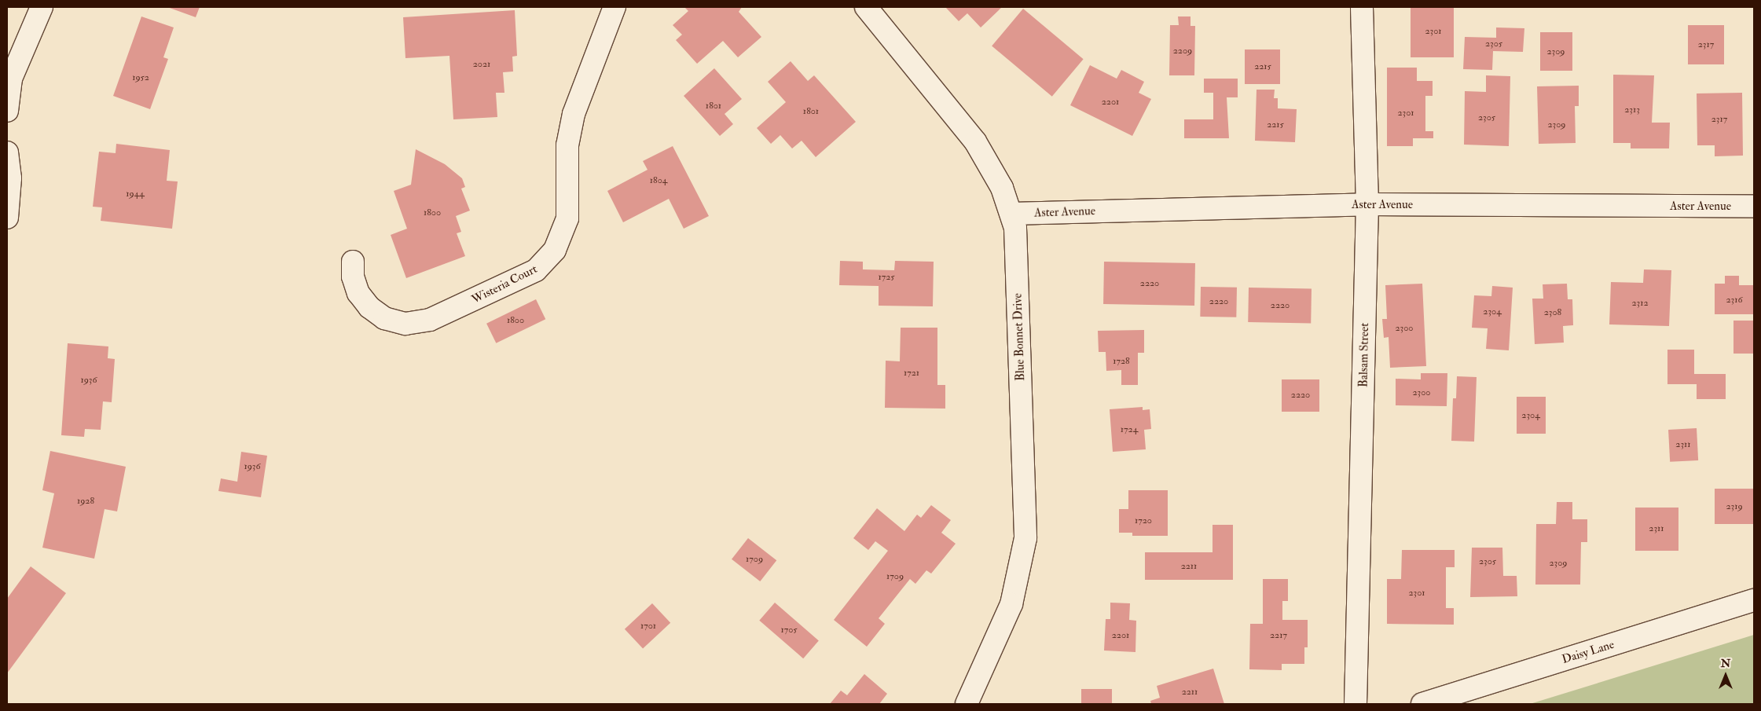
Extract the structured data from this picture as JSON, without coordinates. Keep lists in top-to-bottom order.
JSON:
{
  "streets": {
    "street": [
      "Aster Avenue",
      "Wisteria Court",
      "Blue Bonnet Drive",
      "Balsam Street",
      "Daisy Lane"
    ]
  },
  "crossings": [
    ["Aster Avenue", "Blue Bonnet Drive"],
    ["Aster Avenue", "Balsam Street"]
  ],
  "house_numbers": [
    "2301",
    "2305",
    "2317",
    "2209",
    "2309",
    "2021",
    "2215",
    "1952",
    "2201",
    "1801",
    "2313",
    "1801",
    "2301",
    "2305",
    "2317",
    "2215",
    "2309",
    "1804",
    "1944",
    "1800",
    "1725",
    "2220",
    "2316",
    "2220",
    "2312",
    "2220",
    "2304",
    "2308",
    "1800",
    "2300",
    "1728",
    "1721",
    "1936",
    "2300",
    "2220",
    "2304",
    "1724",
    "2311",
    "1936",
    "1928",
    "2319",
    "1720",
    "2311",
    "1709",
    "2305",
    "2309",
    "2211",
    "1709",
    "2301",
    "1701",
    "1705",
    "2201",
    "2217",
    "2211"
  ],
  "north": "top"
}
